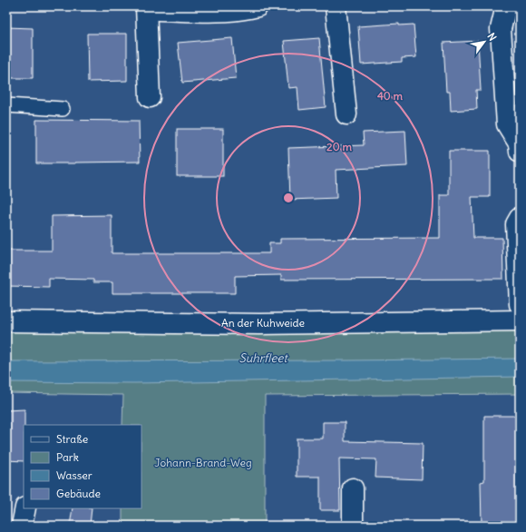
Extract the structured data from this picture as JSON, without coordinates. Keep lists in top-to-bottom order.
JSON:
{
  "streets": {
    "street": ["An der Kuhweide"]
  },
  "water": ["Suhrfleet"],
  "parks": ["Johann-Brand-Weg"],
  "legend": [
    "Straße",
    "Park",
    "Wasser",
    "Gebäude"
  ],
  "north": "top right",
  "rings": ["40 m", "20 m"]
}
